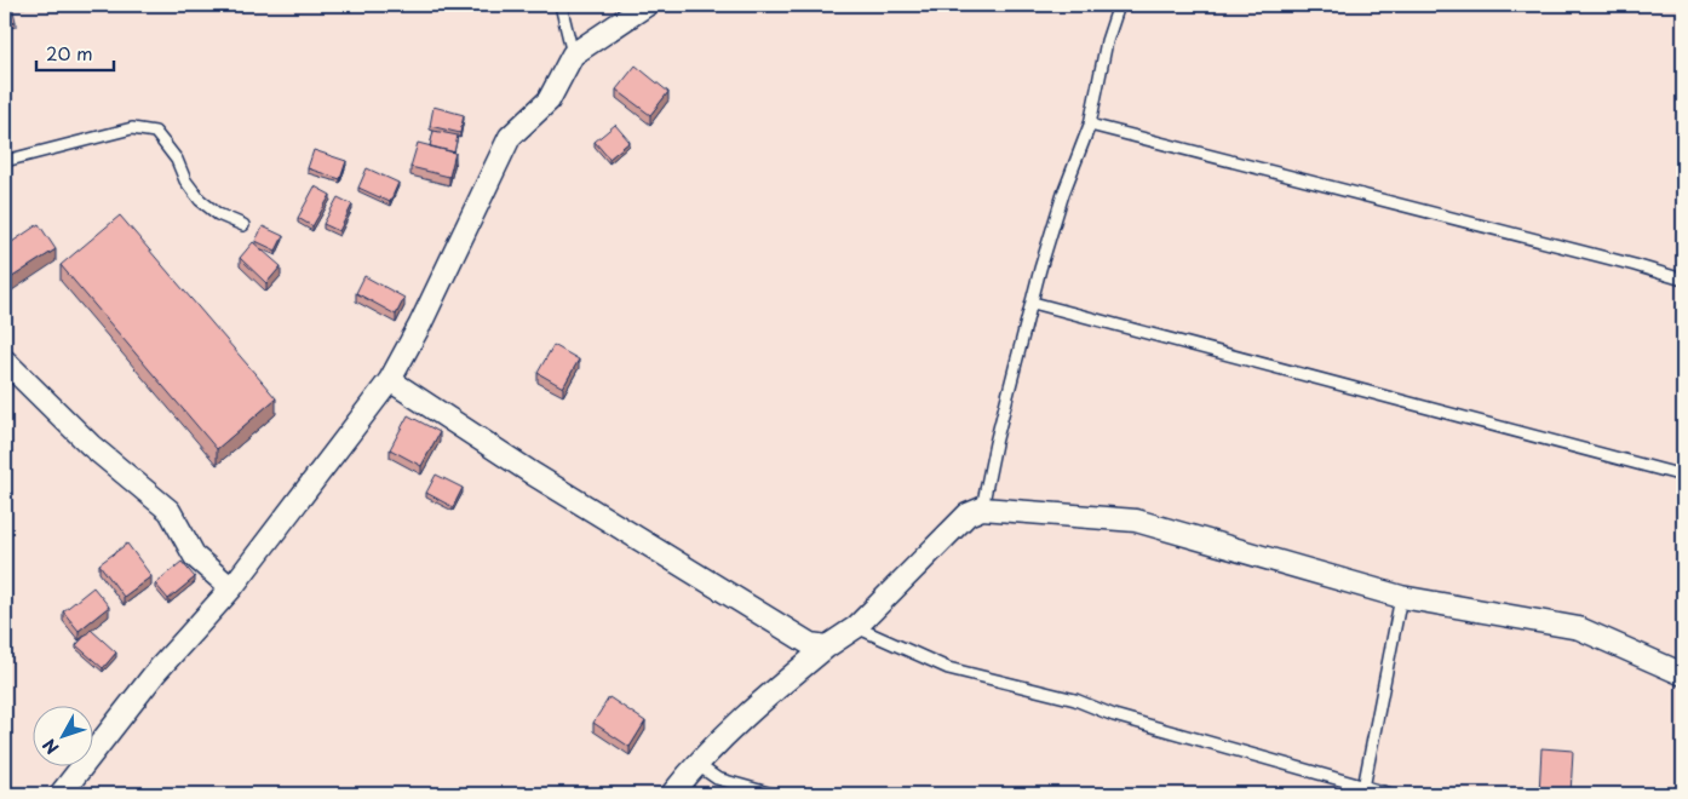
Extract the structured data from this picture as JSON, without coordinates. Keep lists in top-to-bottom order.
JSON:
{
  "scale_bar": "20 m",
  "north": "bottom left"
}
